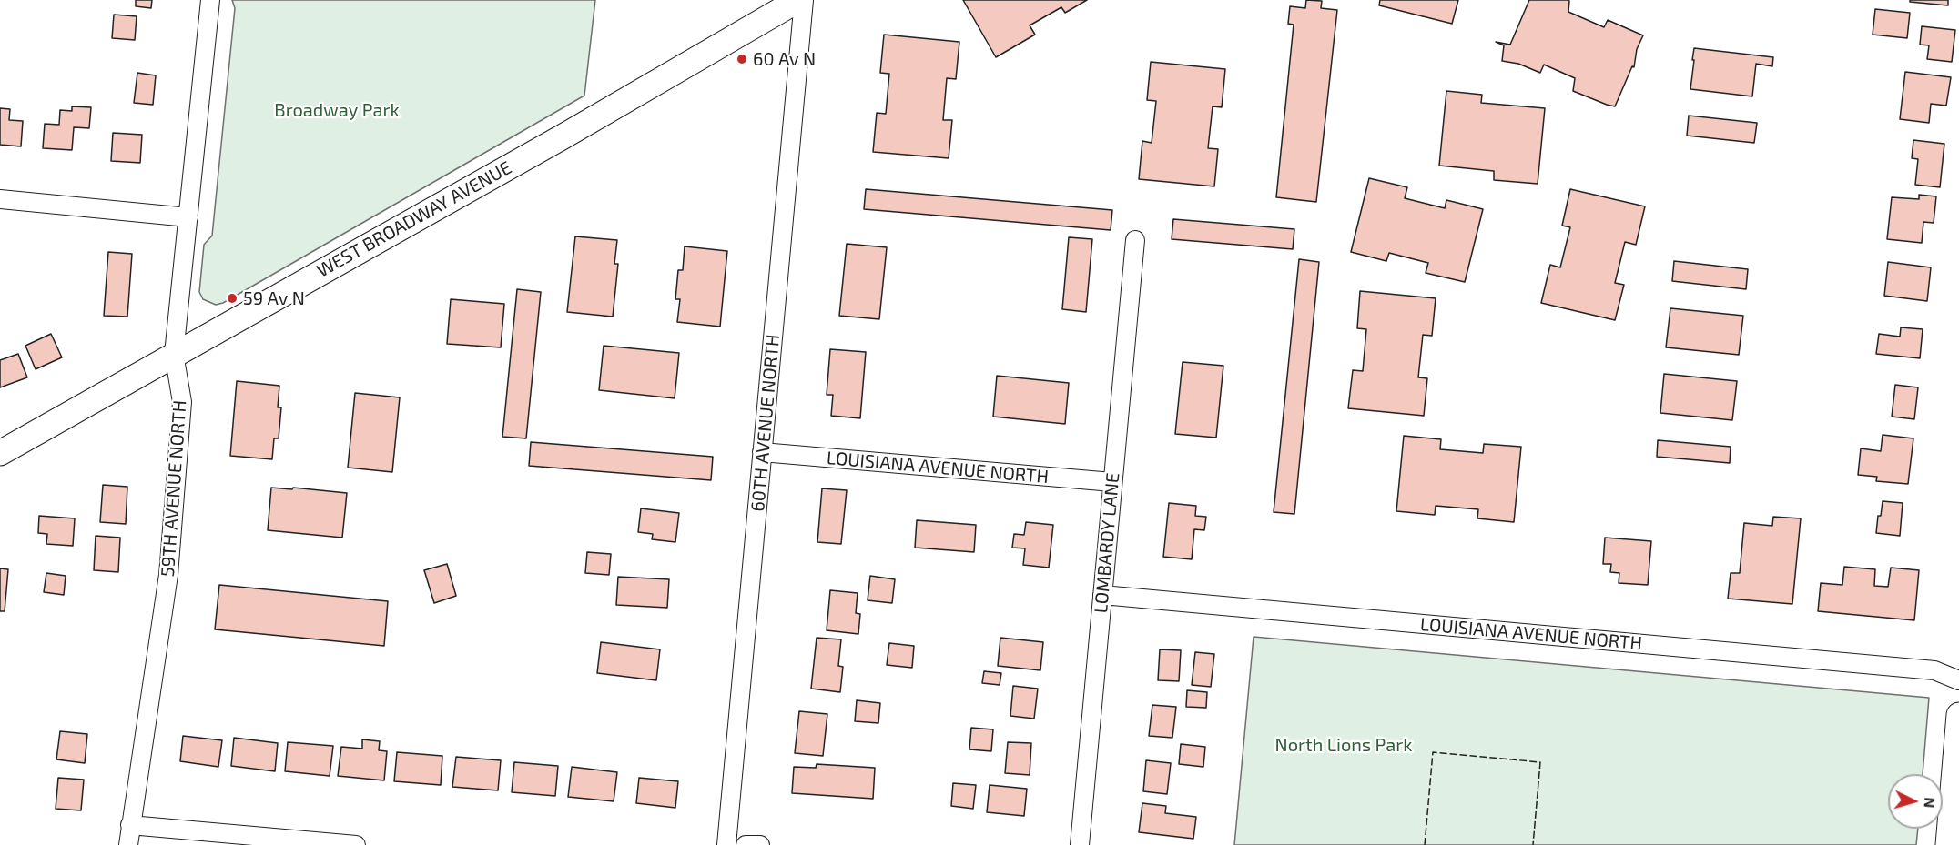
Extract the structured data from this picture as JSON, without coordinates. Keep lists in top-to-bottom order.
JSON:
{
  "streets": {
    "street": [
      "WEST BROADWAY AVENUE",
      "60TH AVENUE NORTH",
      "LOUISIANA AVENUE NORTH",
      "59TH AVENUE NORTH",
      "LOMBARDY LANE"
    ]
  },
  "crossings": [
    ["WEST BROADWAY AVENUE", "59TH AVENUE NORTH"],
    ["60TH AVENUE NORTH", "LOUISIANA AVENUE NORTH"],
    ["LOUISIANA AVENUE NORTH", "LOMBARDY LANE"]
  ],
  "parks": ["Broadway Park", "North Lions Park"],
  "places": ["60 Av N", "59 Av N"],
  "north": "right"
}
